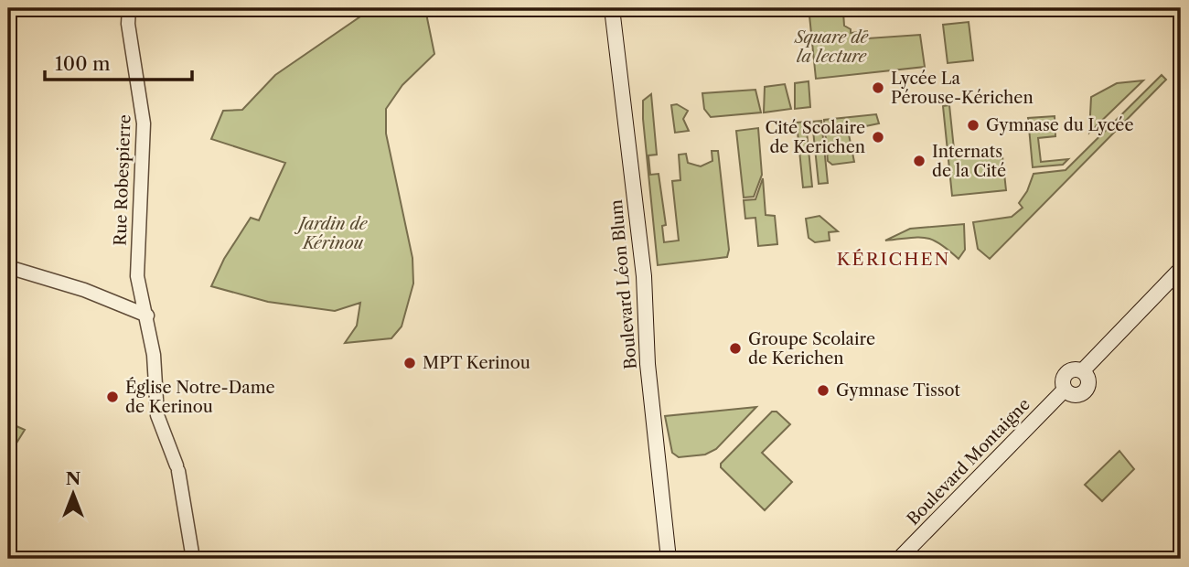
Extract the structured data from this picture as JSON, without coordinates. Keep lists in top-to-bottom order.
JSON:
{
  "streets": {
    "main road": ["Boulevard Léon Blum", "Boulevard Montaigne"],
    "street": ["Rue Robespierre"]
  },
  "districts": ["KÉRICHEN"],
  "parks": ["Square de la lecture", "Jardin de Kérinou"],
  "places": [
    "Lycée La Pérouse-Kérichen",
    "Gymnase du Lycée",
    "Cité Scolaire de Kerichen",
    "Internats de la Cité",
    "Groupe Scolaire de Kerichen",
    "MPT Kerinou",
    "Gymnase Tissot",
    "Église Notre-Dame de Kerinou"
  ],
  "scale_bar": "100 m",
  "north": "top"
}
